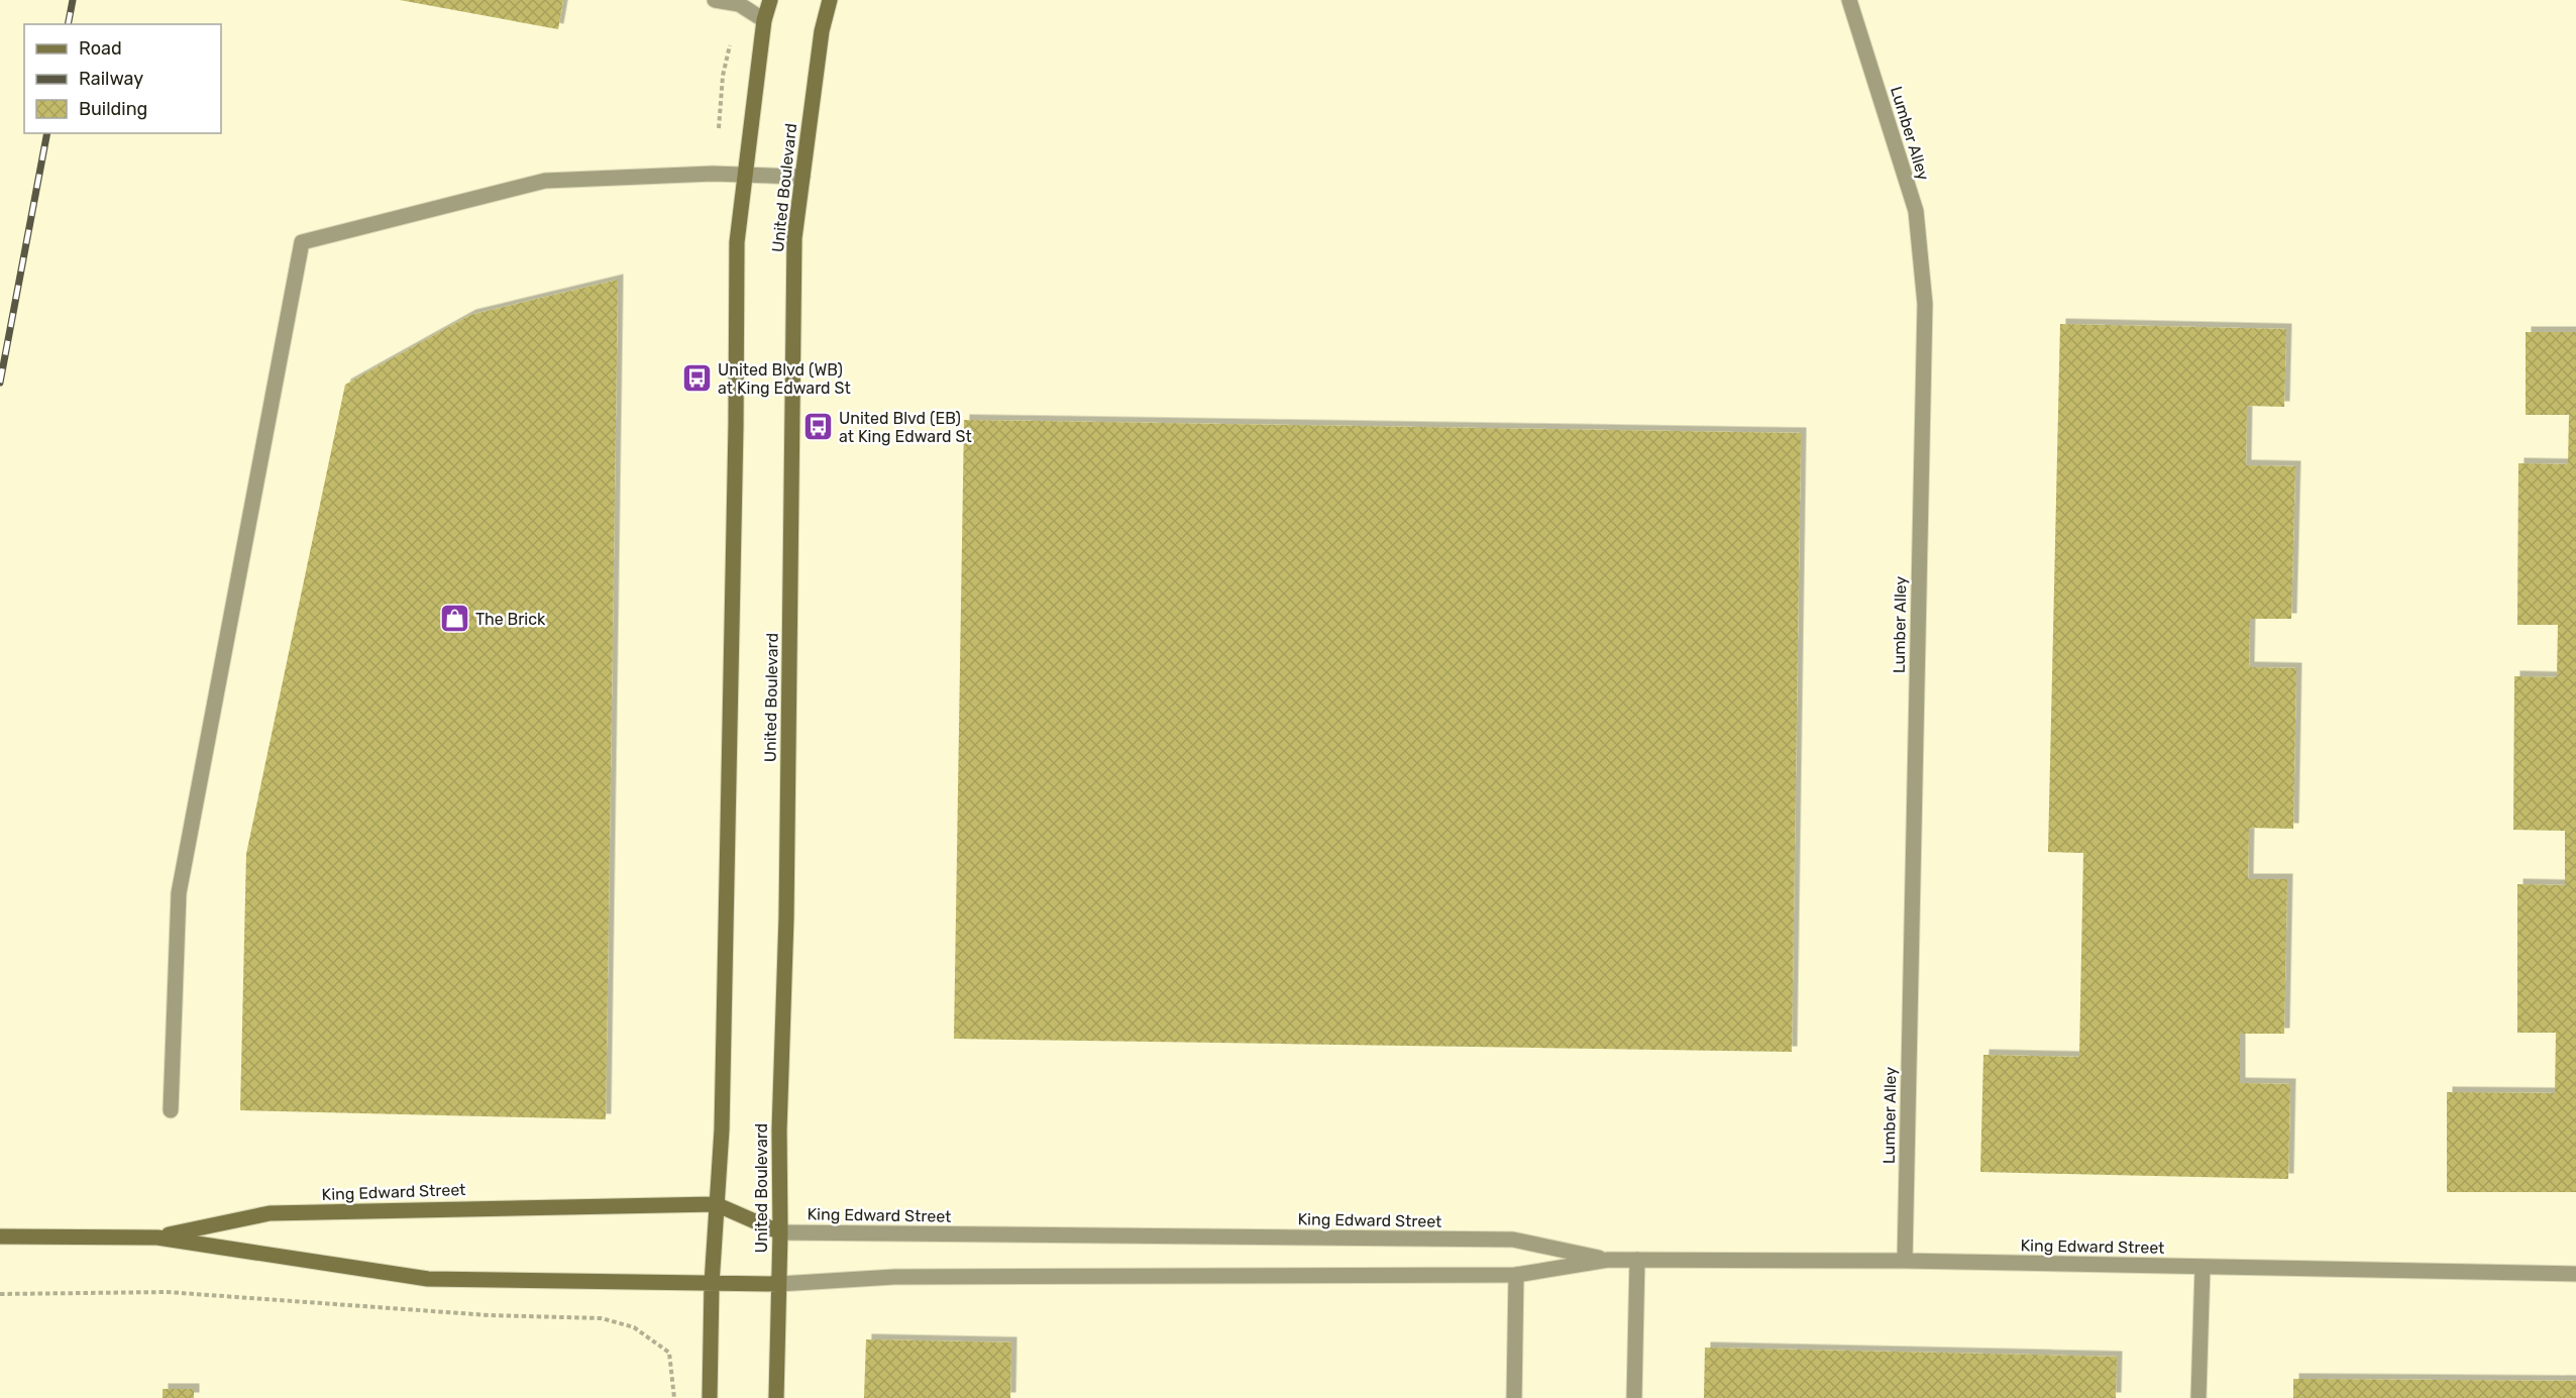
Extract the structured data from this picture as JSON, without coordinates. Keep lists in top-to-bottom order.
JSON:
{
  "streets": {
    "main road": ["United Boulevard", "King Edward Street"],
    "street": ["Lumber Alley"]
  },
  "crossings": [
    ["Lumber Alley", "King Edward Street"],
    ["United Boulevard", "King Edward Street"]
  ],
  "places": {
    "bus stop": ["United Blvd (WB) at King Edward St", "United Blvd (EB) at King Edward St"],
    "shop": ["The Brick"]
  },
  "legend": ["Road", "Railway", "Building"]
}
